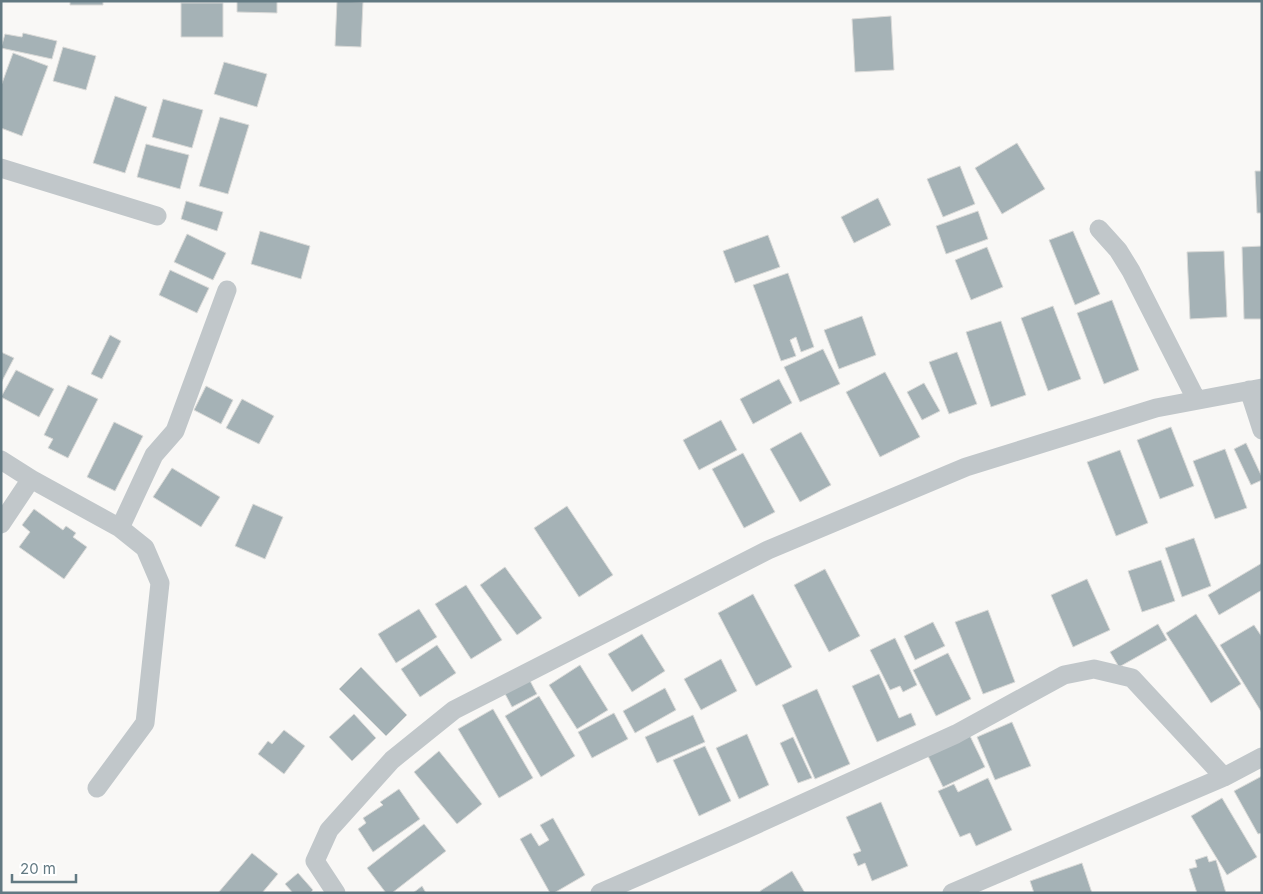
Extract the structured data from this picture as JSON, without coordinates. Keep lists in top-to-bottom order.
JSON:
{
  "scale_bar": "20 m"
}
